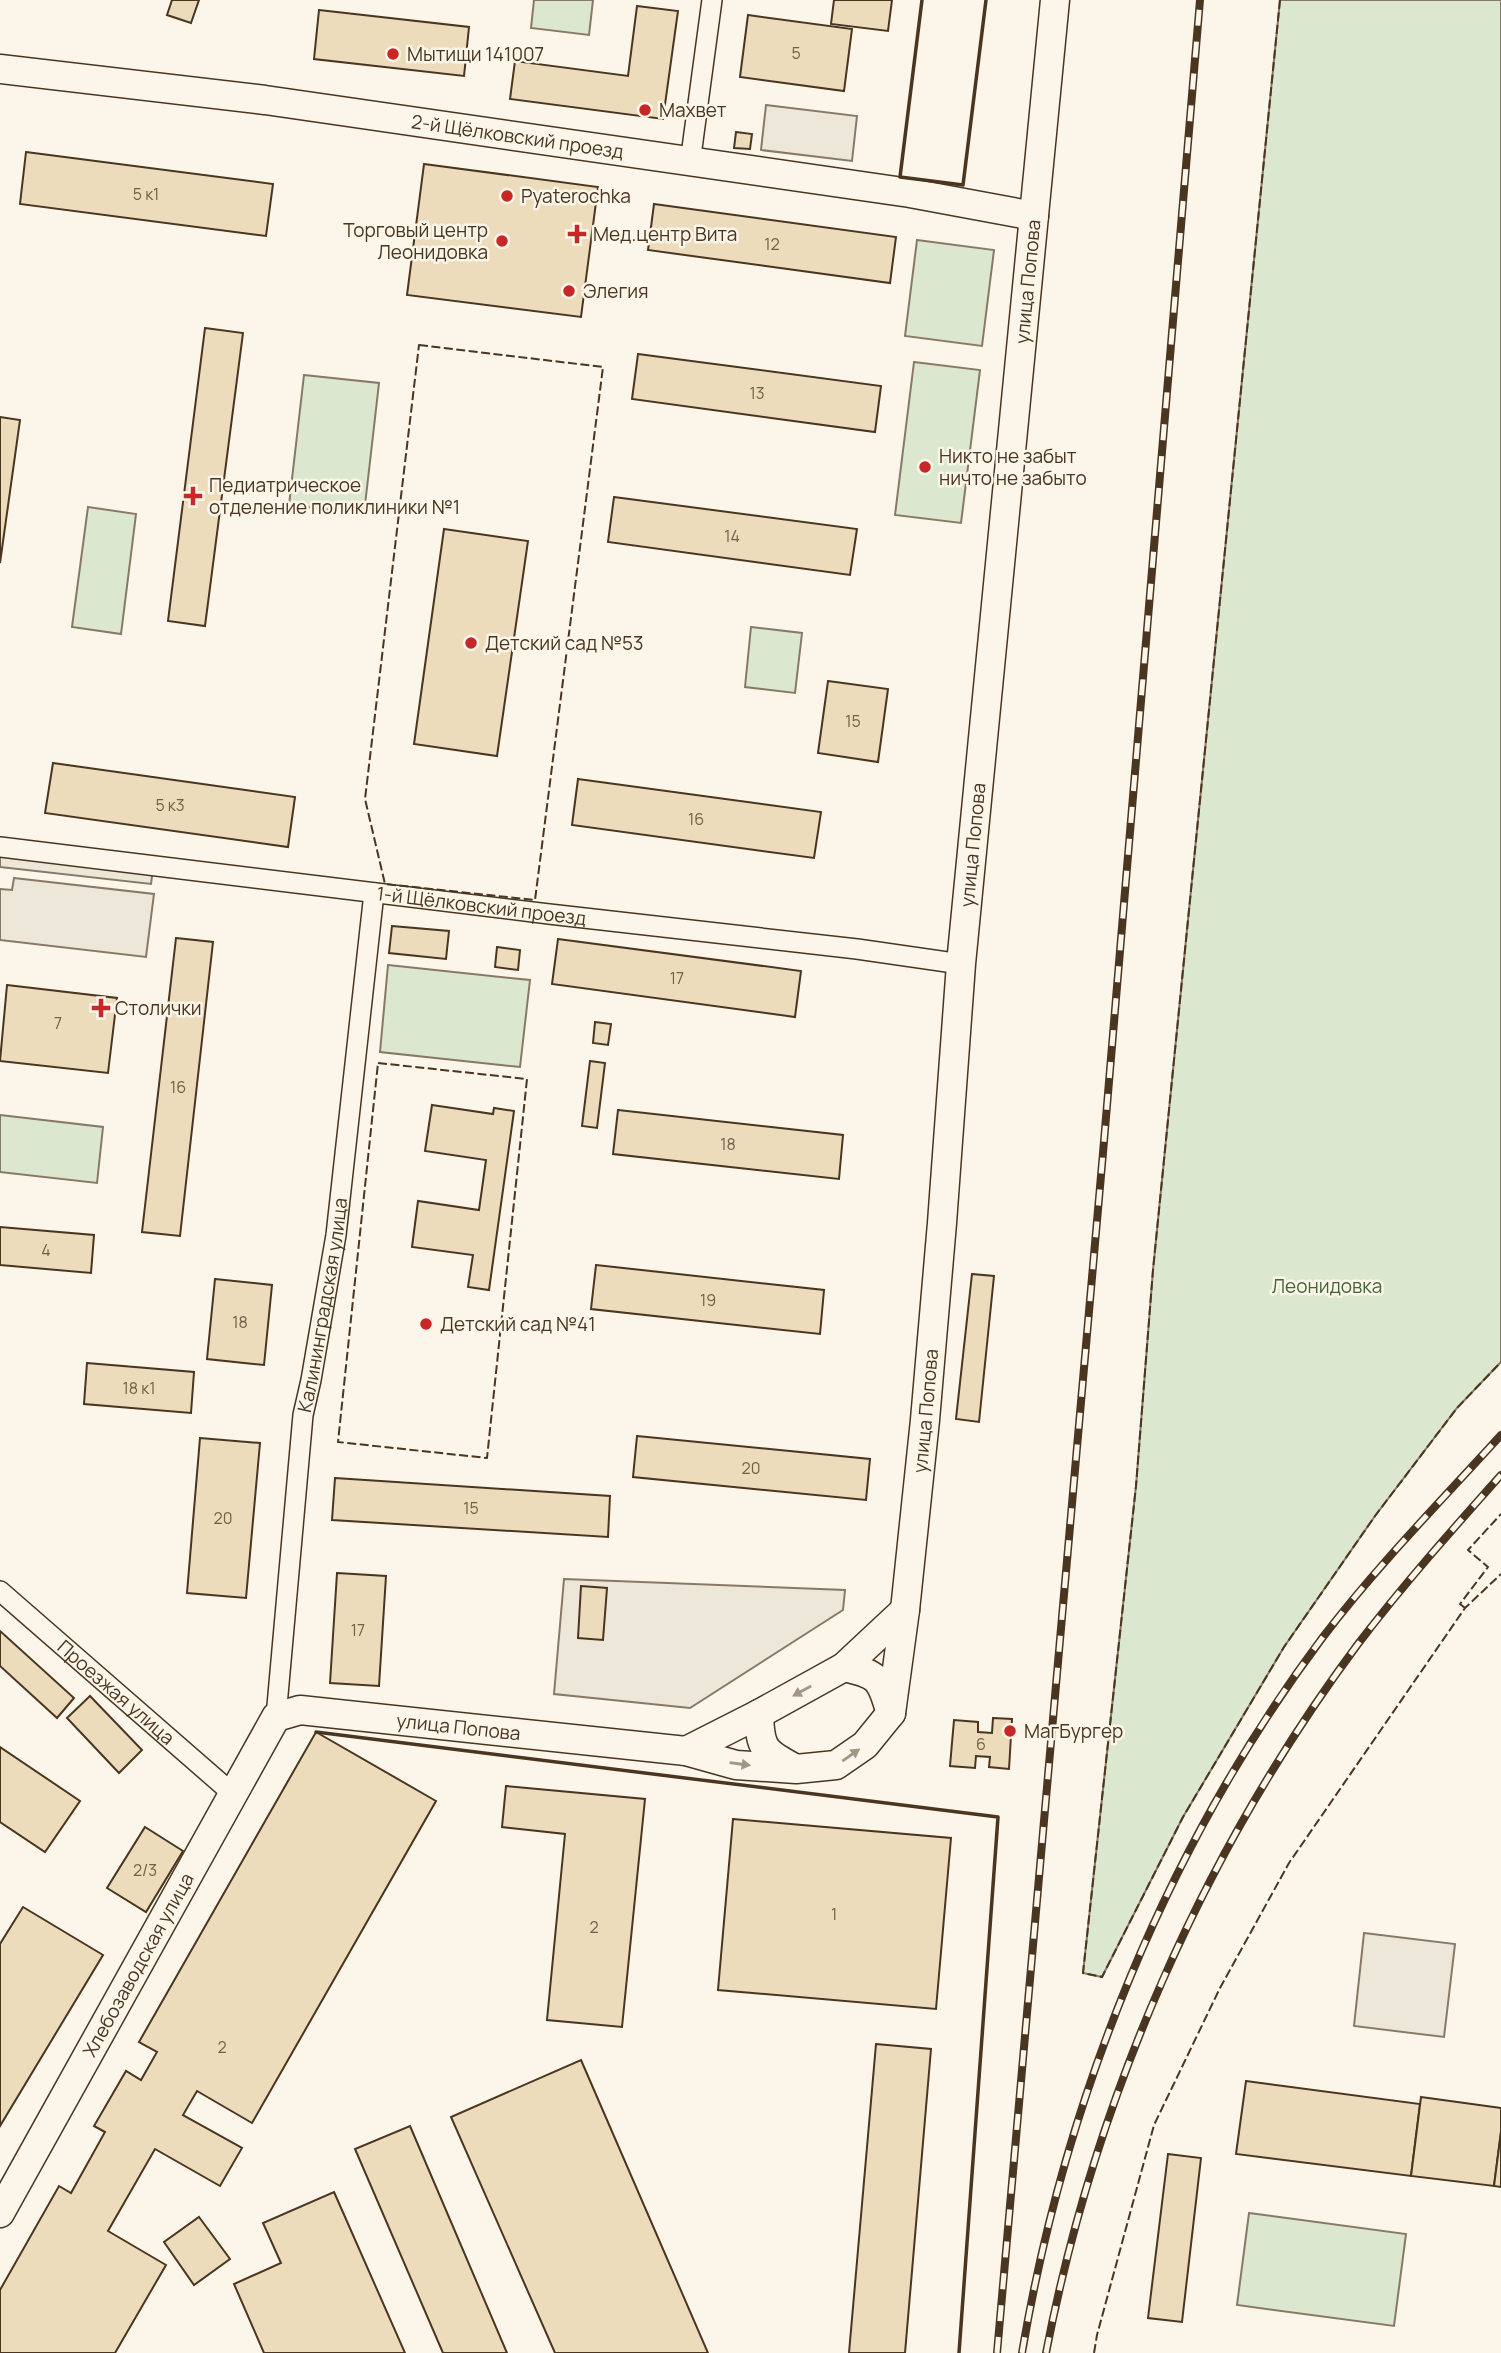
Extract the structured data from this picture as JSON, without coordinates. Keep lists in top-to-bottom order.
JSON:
{
  "streets": {
    "street": [
      "2-й Щёлковский проезд",
      "улица Попова",
      "1-й Щёлковский проезд",
      "Калининградская улица",
      "Проезжая улица",
      "Хлебозаводская улица"
    ]
  },
  "crossings": [
    ["2-й Щёлковский проезд", "улица Попова"],
    ["улица Попова", "1-й Щёлковский проезд"],
    ["улица Попова", "Калининградская улица"],
    ["улица Попова", "Хлебозаводская улица"],
    ["1-й Щёлковский проезд", "Калининградская улица"],
    ["Калининградская улица", "Хлебозаводская улица"],
    ["Проезжая улица", "Хлебозаводская улица"]
  ],
  "parks": ["Леонидовка"],
  "places": {
    "other": [
      "Мытищи 141007",
      "Махвет",
      "Pyaterochka",
      "Торговый центр Леонидовка",
      "Элегия",
      "Никто не забыт ничто не забыто",
      "Детский сад №53",
      "Детский сад №41",
      "МагБургер"
    ],
    "health": ["Мед.центр Вита", "Педиатрическое отделение поликлиники №1", "Столички"]
  },
  "house_numbers": [
    "5",
    "5 к1",
    "12",
    "13",
    "14",
    "15",
    "5 к3",
    "16",
    "17",
    "7",
    "16",
    "18",
    "4",
    "19",
    "18",
    "18 к1",
    "20",
    "15",
    "20",
    "17",
    "6",
    "2/3",
    "1",
    "2",
    "2"
  ]
}
